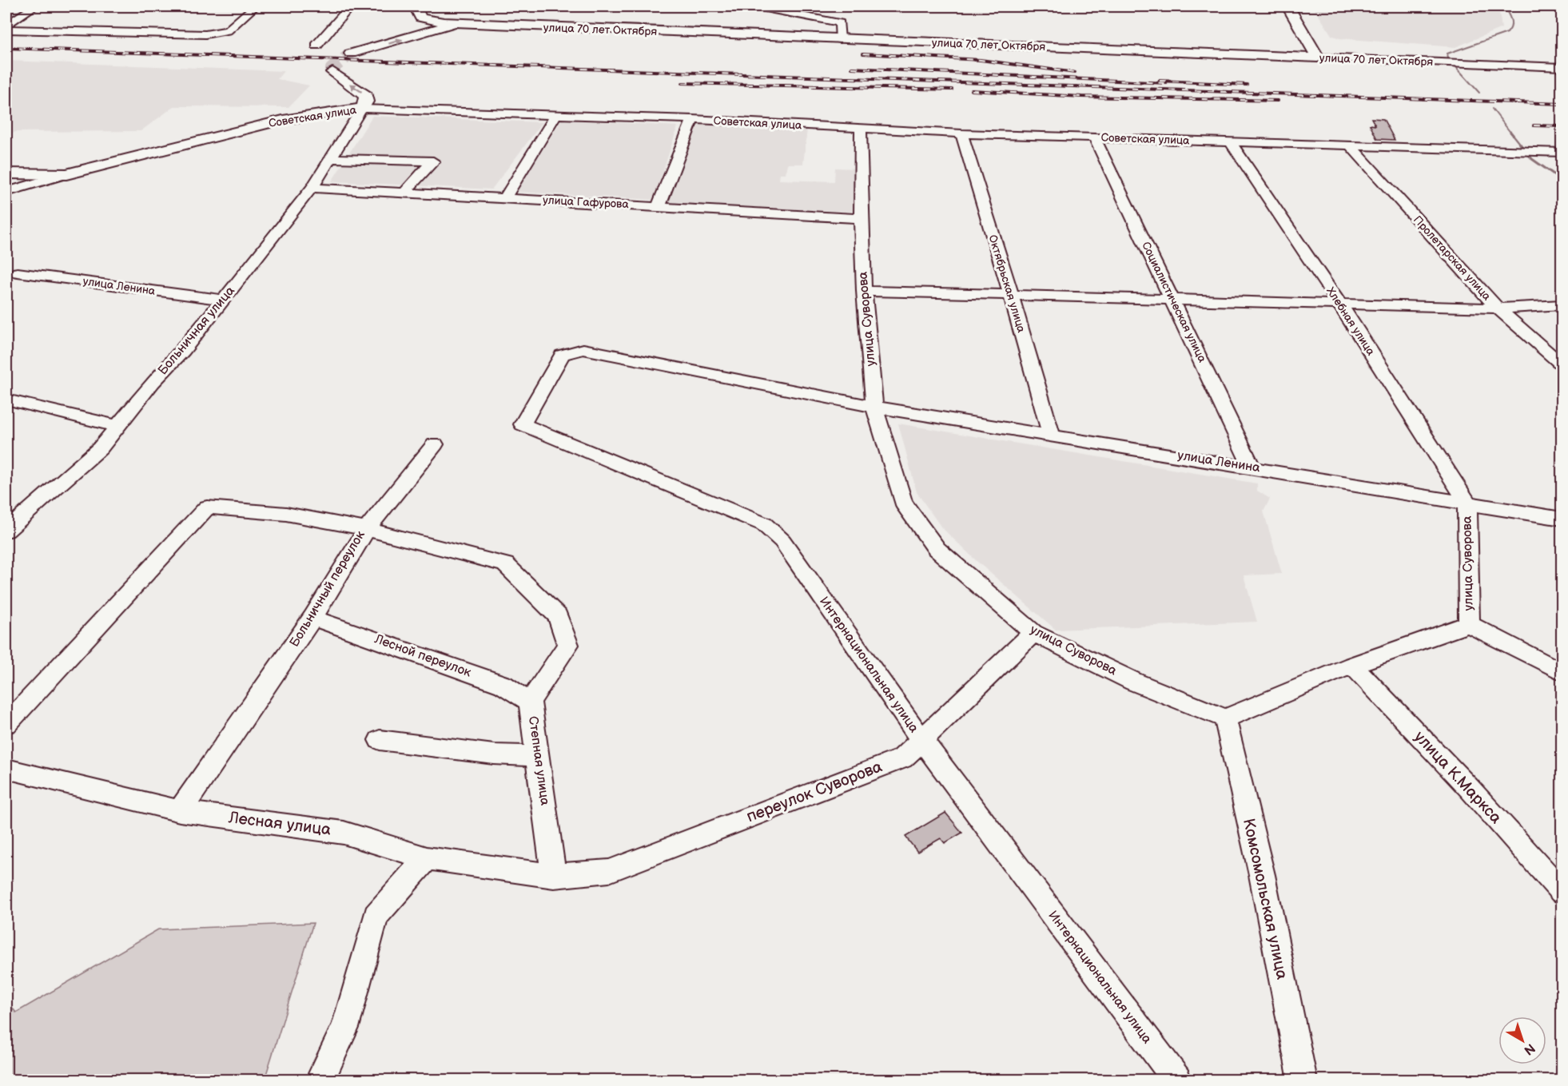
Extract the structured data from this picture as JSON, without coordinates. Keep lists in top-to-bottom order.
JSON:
{
  "streets": {
    "main road": ["улица 70 лет Октября", "Советская улица"],
    "street": [
      "улица Гафурова",
      "Пролетарская улица",
      "Октябрьская улица",
      "улица Ленина",
      "Социалистическая улица",
      "улица Суворова",
      "Хлебная улица",
      "Больничная улица",
      "Больничный переулок",
      "Лесной переулок",
      "Интернациональная улица",
      "Степная улица",
      "улица К.Маркса",
      "переулок Суворова",
      "Лесная улица",
      "Комсомольская улица"
    ]
  },
  "crossings": [
    ["Советская улица", "Пролетарская улица"],
    ["Советская улица", "Октябрьская улица"],
    ["Советская улица", "Социалистическая улица"],
    ["Советская улица", "улица Суворова"],
    ["Советская улица", "Хлебная улица"],
    ["Советская улица", "Больничная улица"],
    ["улица Гафурова", "улица Суворова"],
    ["улица Гафурова", "Больничная улица"],
    ["Октябрьская улица", "улица Ленина"],
    ["улица Ленина", "Социалистическая улица"],
    ["улица Ленина", "улица Суворова"],
    ["улица Ленина", "Хлебная улица"],
    ["улица Ленина", "Больничная улица"],
    ["улица Ленина", "Интернациональная улица"],
    ["улица Суворова", "Хлебная улица"],
    ["улица Суворова", "улица К.Маркса"],
    ["улица Суворова", "переулок Суворова"],
    ["улица Суворова", "Комсомольская улица"],
    ["Больничный переулок", "Лесной переулок"],
    ["Больничный переулок", "Степная улица"],
    ["Больничный переулок", "Лесная улица"],
    ["Лесной переулок", "Степная улица"],
    ["Интернациональная улица", "переулок Суворова"],
    ["Степная улица", "переулок Суворова"],
    ["Степная улица", "Лесная улица"],
    ["переулок Суворова", "Лесная улица"]
  ],
  "north": "bottom right"
}
